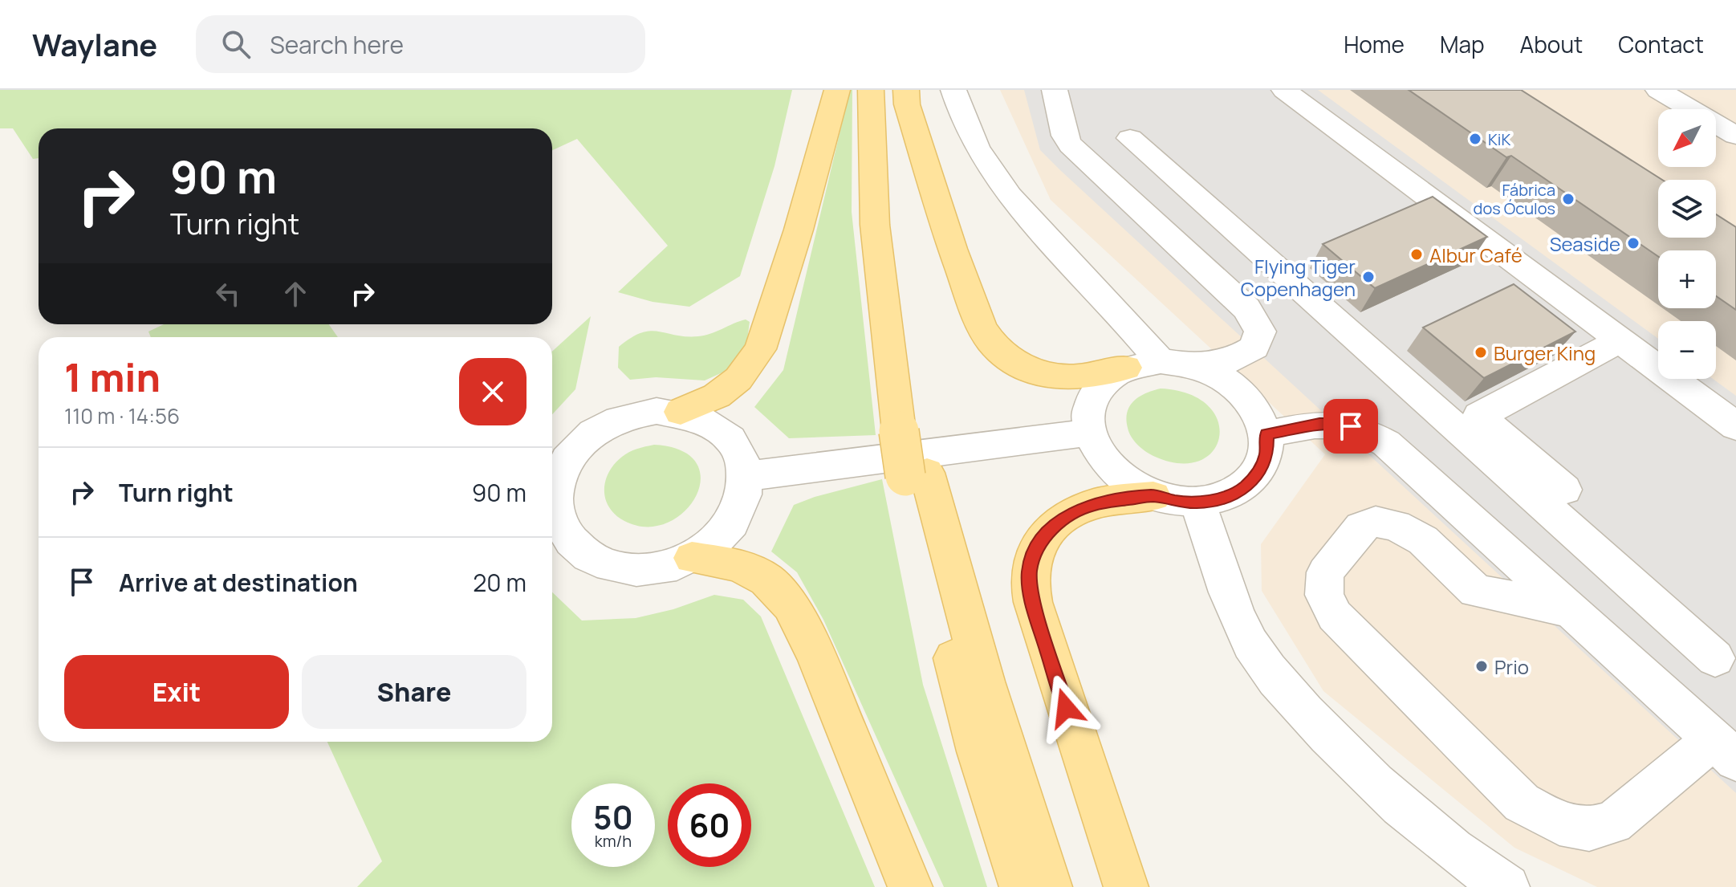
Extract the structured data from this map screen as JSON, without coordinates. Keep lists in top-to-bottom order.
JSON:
{
  "places": [
    "KiK",
    "Fábrica dos Óculos",
    "Seaside",
    "Albur Café",
    "Flying Tiger Copenhagen",
    "Burger King",
    "Prio"
  ],
  "north": "bottom left",
  "page": {
    "header": "Waylane",
    "search": "Search here",
    "nav": [
      "Home",
      "Map",
      "About",
      "Contact"
    ],
    "map_buttons": ["+", "−"],
    "turn": ["90 m", "Turn right"],
    "heading": ["1 min", "110 m · 14:56"],
    "list": [
      {
        "name": "Turn right",
        "value": "90 m"
      },
      {
        "name": "Arrive at destination",
        "value": "20 m"
      }
    ],
    "buttons": ["Exit", "Share"],
    "speed": "50 km/h",
    "limit": "60"
  }
}
